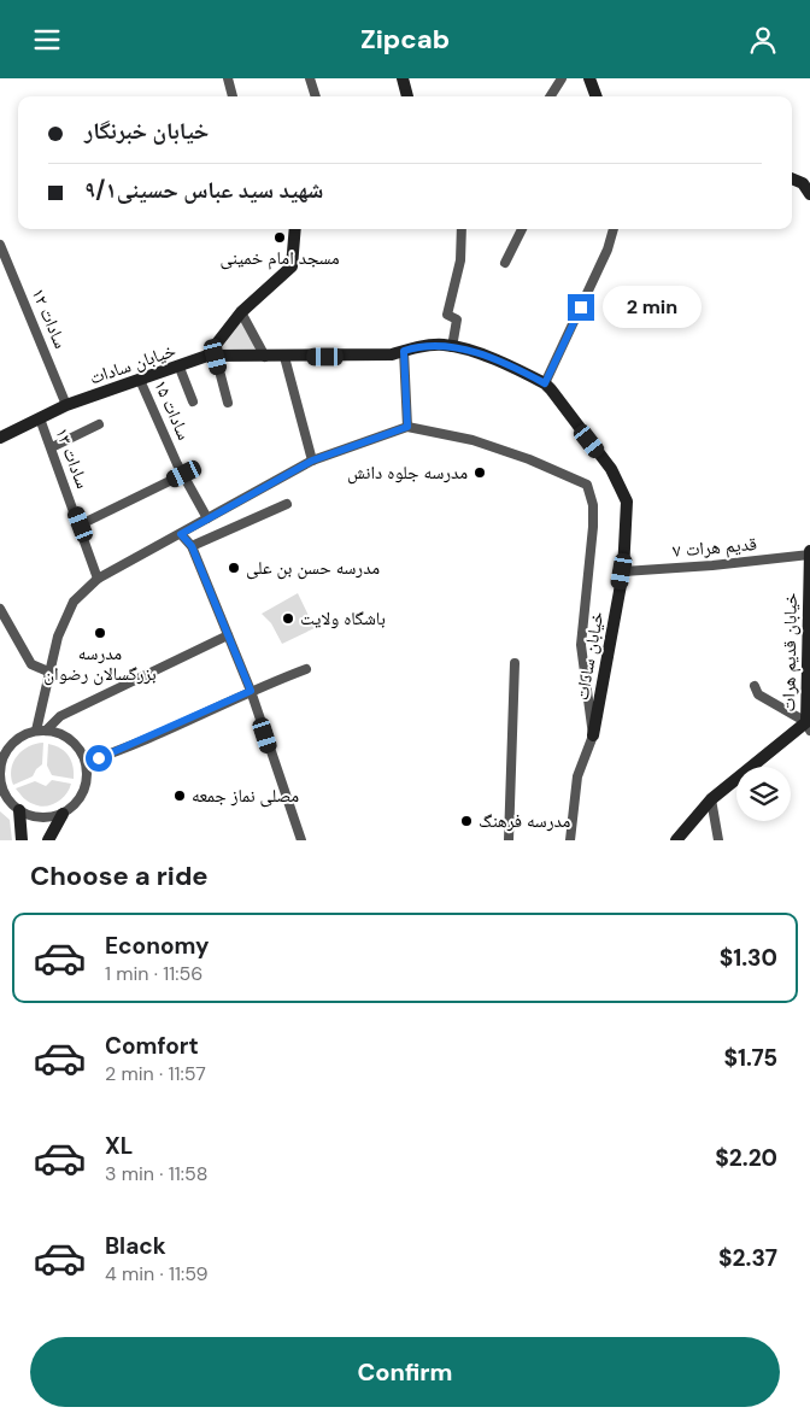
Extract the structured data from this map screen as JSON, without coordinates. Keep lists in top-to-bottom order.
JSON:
{
  "streets": {
    "street": [
      "سادات ۱۲",
      "خیابان سادات",
      "سادات ۱۵",
      "سادات ۱۳",
      "قدیم هرات ۷",
      "خیابان قدیم هرات"
    ]
  },
  "crossings": [
    ["سادات ۱۲", "خیابان سادات"],
    ["خیابان سادات", "سادات ۱۵"],
    ["خیابان سادات", "سادات ۱۳"],
    ["خیابان سادات", "قدیم هرات ۷"],
    ["قدیم هرات ۷", "خیابان قدیم هرات"]
  ],
  "places": [
    "مسجد امام خمینی",
    "مدرسه جلوه دانش",
    "مدرسه حسن بن علی",
    "باشگاه ولایت",
    "مدرسه بزرگسالان رضوان",
    "مصلی نماز جمعه",
    "مدرسه فرهنگ"
  ],
  "page": {
    "header": "Zipcab",
    "banner": ["خیابان خبرنگار", "شهید سید عباس حسینی۹/۱"],
    "bubble": "2 min",
    "heading": "Choose a ride",
    "list": [
      {
        "name": "Economy",
        "note": "1 min · 11:56",
        "value": "$1.30"
      },
      {
        "name": "Comfort",
        "note": "2 min · 11:57",
        "value": "$1.75"
      },
      {
        "name": "XL",
        "note": "3 min · 11:58",
        "value": "$2.20"
      },
      {
        "name": "Black",
        "note": "4 min · 11:59",
        "value": "$2.37"
      }
    ],
    "buttons": "Confirm"
  }
}
